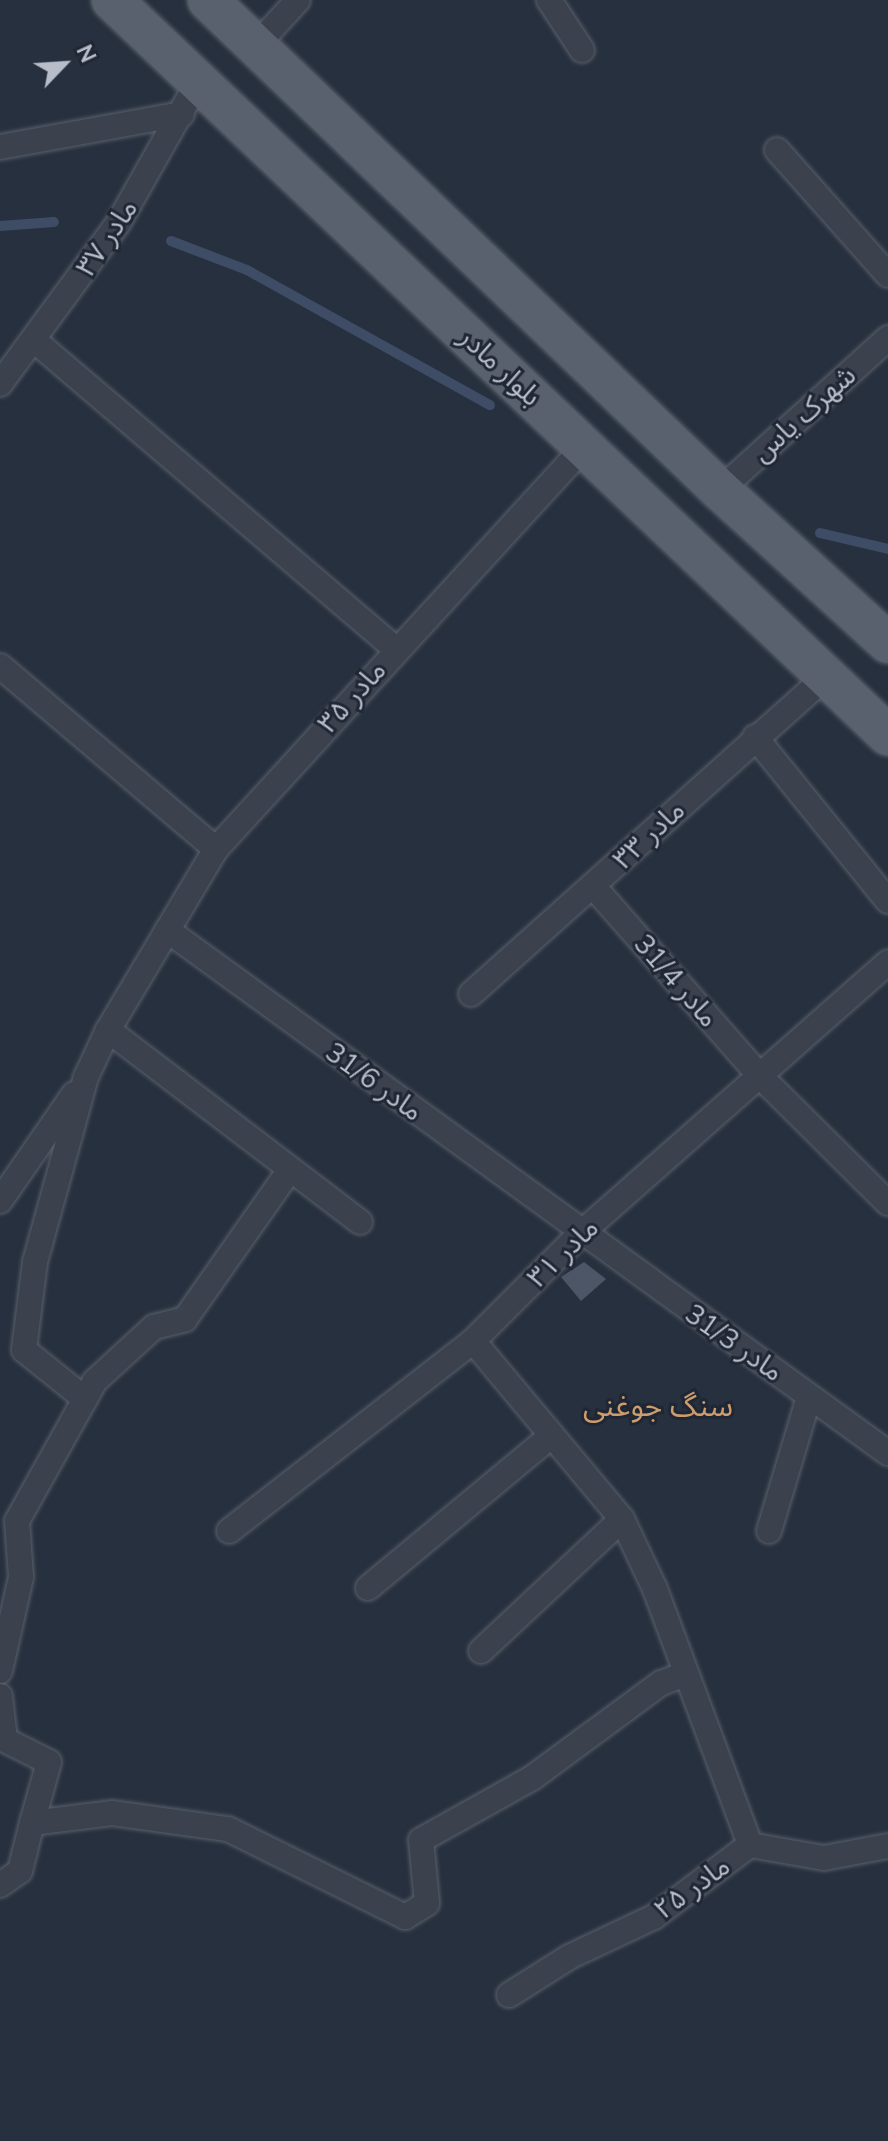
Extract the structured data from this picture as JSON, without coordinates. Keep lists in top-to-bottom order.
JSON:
{
  "streets": {
    "main road": ["بلوار مادر"],
    "street": [
      "مادر ۳۷",
      "شهرک یاس",
      "مادر ۳۵",
      "مادر ۳۳",
      "مادر 31/4",
      "مادر 31/6",
      "مادر ۳۱",
      "مادر 31/3",
      "مادر ۲۵"
    ]
  },
  "crossings": [
    ["مادر ۳۷", "بلوار مادر"],
    ["بلوار مادر", "مادر ۳۵"],
    ["بلوار مادر", "مادر ۳۳"],
    ["مادر ۳۵", "مادر 31/6"],
    ["مادر ۳۳", "مادر 31/4"],
    ["مادر 31/4", "مادر ۳۱"],
    ["مادر 31/6", "مادر ۳۱"],
    ["مادر 31/6", "مادر 31/3"],
    ["مادر ۳۱", "مادر 31/3"]
  ],
  "districts": ["سنگ جوغنی"],
  "north": "top right"
}
